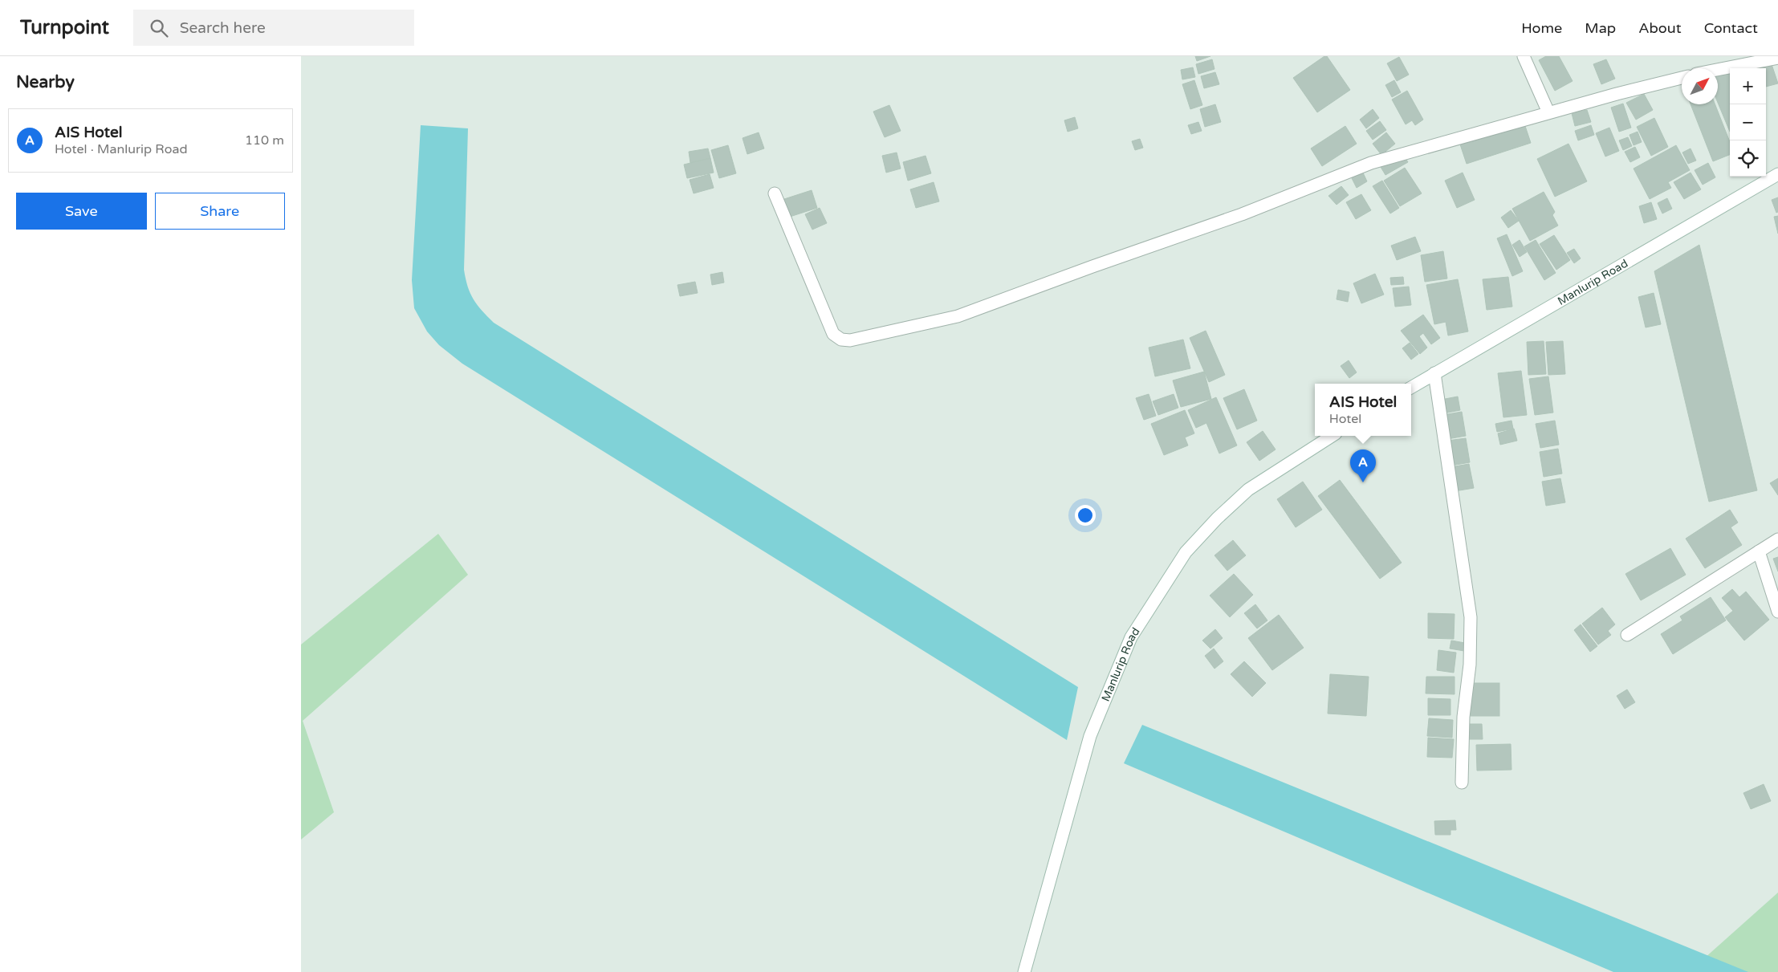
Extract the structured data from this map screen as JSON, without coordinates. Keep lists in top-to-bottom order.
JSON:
{
  "streets": {
    "street": ["Manlurip Road"]
  },
  "north": "top right",
  "page": {
    "header": "Turnpoint",
    "search": "Search here",
    "nav": [
      "Home",
      "Map",
      "About",
      "Contact"
    ],
    "heading": "Nearby",
    "map_buttons": ["+", "−"],
    "list": [
      {
        "mark": "A",
        "name": "AIS Hotel",
        "note": "Hotel · Manlurip Road",
        "value": "110 m"
      }
    ],
    "buttons": ["Save", "Share"],
    "popup": ["AIS Hotel", "Hotel"],
    "pins": "A"
  }
}
